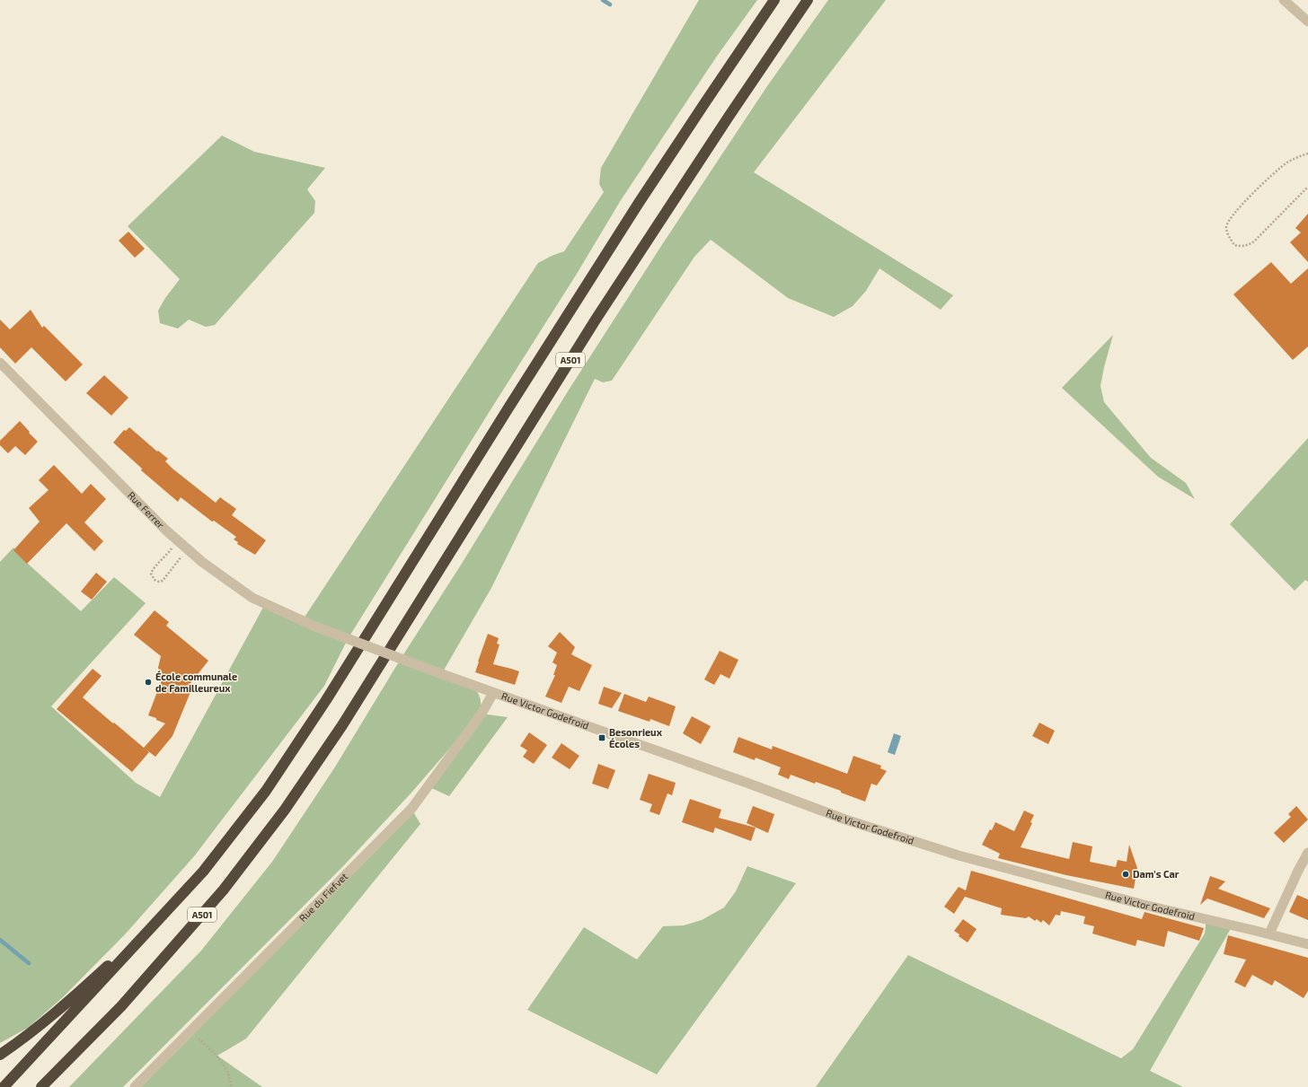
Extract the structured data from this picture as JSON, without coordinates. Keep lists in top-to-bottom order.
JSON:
{
  "streets": {
    "highway": ["A501"],
    "street": ["Rue Ferrer", "Rue Victor Godefroid", "Rue du Fiefvet"]
  },
  "crossings": [
    ["Rue Ferrer", "Rue Victor Godefroid"],
    ["Rue Victor Godefroid", "Rue du Fiefvet"]
  ],
  "places": {
    "other": ["École communale de Familleureux", "Dam's Car"],
    "transit": ["Besonrieux Écoles"]
  }
}
